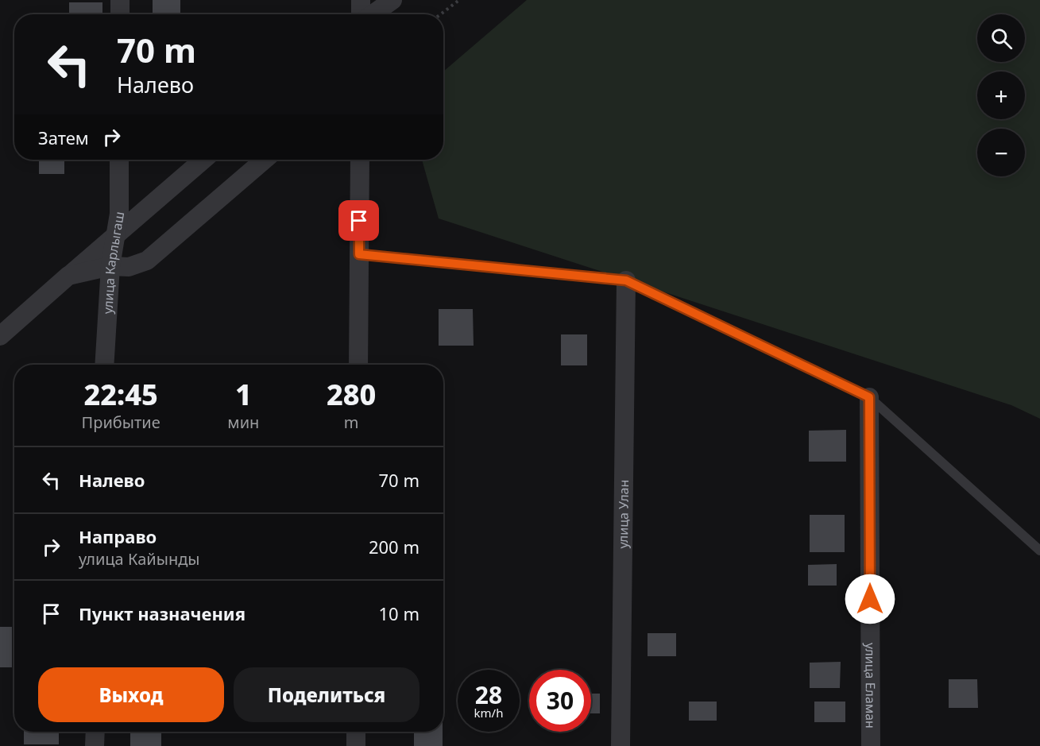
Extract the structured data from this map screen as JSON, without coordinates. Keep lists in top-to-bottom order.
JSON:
{
  "streets": {
    "street": ["улица Карлыгаш", "улица Улан", "улица Еламан"]
  },
  "page": {
    "map_buttons": ["+", "−"],
    "turn": ["70 m", "Налево"],
    "then": "Затем",
    "eta": [
      "22:45",
      "Прибытие",
      "1",
      "мин",
      "280",
      "m"
    ],
    "list": [
      {
        "name": "Налево",
        "value": "70 m"
      },
      {
        "name": "Направо",
        "note": "улица Кайынды",
        "value": "200 m"
      },
      {
        "name": "Пункт назначения",
        "value": "10 m"
      }
    ],
    "buttons": ["Выход", "Поделиться"],
    "speed": "28 km/h",
    "limit": "30"
  }
}
